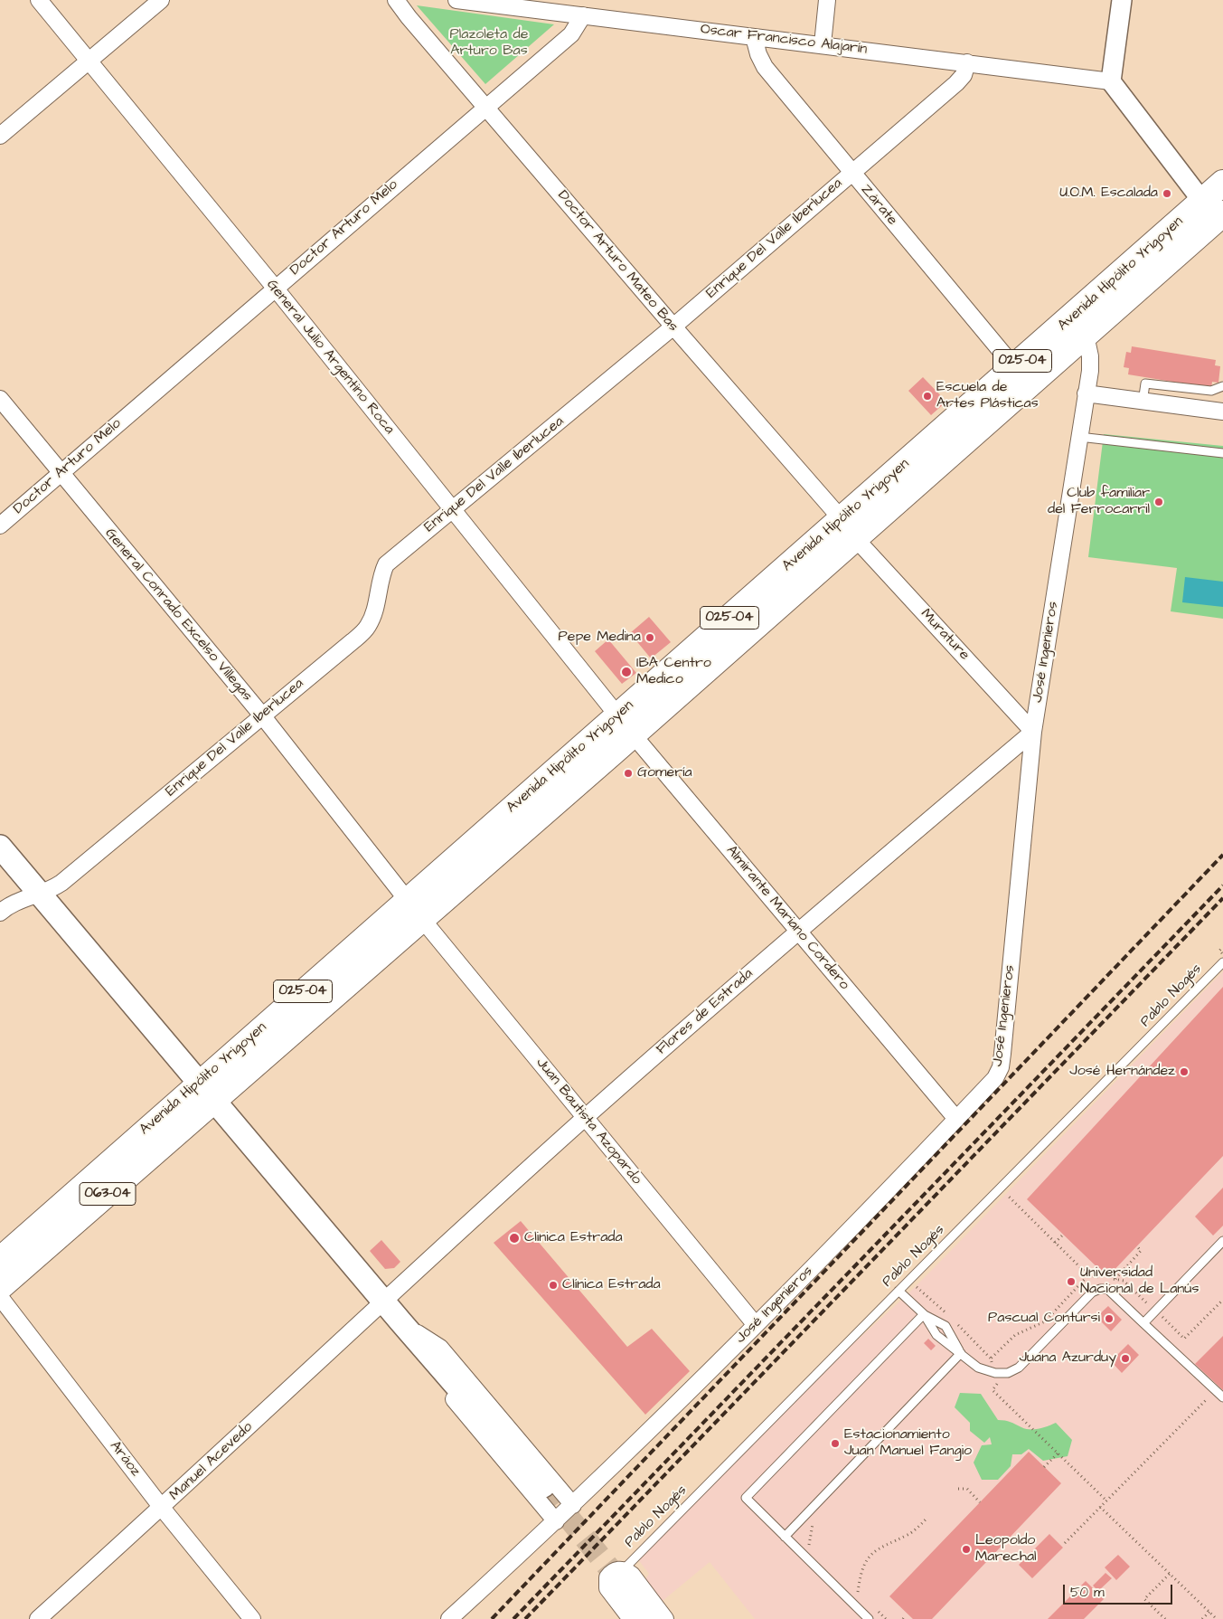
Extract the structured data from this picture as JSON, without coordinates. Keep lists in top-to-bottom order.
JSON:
{
  "streets": {
    "main road": ["Avenida Hipólito Yrigoyen", "025-04", "063-04"],
    "street": [
      "Oscar Francisco Alajarín",
      "Zárate",
      "Doctor Arturo Melo",
      "Enrique Del Valle Iberlucea",
      "Doctor Arturo Mateo Bas",
      "General Julio Argentino Roca",
      "General Conrado Excelso Villegas",
      "Murature",
      "José Ingenieros",
      "Almirante Mariano Cordero",
      "Flores de Estrada",
      "Juan Bautista Azopardo",
      "Aráoz",
      "Manuel Acevedo"
    ],
    "lane": ["Pablo Nogés"]
  },
  "crossings": [
    ["Oscar Francisco Alajarín", "Zárate"],
    ["Oscar Francisco Alajarín", "Doctor Arturo Melo"],
    ["Oscar Francisco Alajarín", "Enrique Del Valle Iberlucea"],
    ["Zárate", "Enrique Del Valle Iberlucea"],
    ["Zárate", "Avenida Hipólito Yrigoyen"],
    ["Doctor Arturo Melo", "Doctor Arturo Mateo Bas"],
    ["Doctor Arturo Melo", "General Julio Argentino Roca"],
    ["Doctor Arturo Melo", "General Conrado Excelso Villegas"],
    ["Enrique Del Valle Iberlucea", "Doctor Arturo Mateo Bas"],
    ["Enrique Del Valle Iberlucea", "General Julio Argentino Roca"],
    ["Enrique Del Valle Iberlucea", "General Conrado Excelso Villegas"],
    ["Doctor Arturo Mateo Bas", "Avenida Hipólito Yrigoyen"],
    ["Doctor Arturo Mateo Bas", "Murature"],
    ["Avenida Hipólito Yrigoyen", "General Julio Argentino Roca"],
    ["Avenida Hipólito Yrigoyen", "General Conrado Excelso Villegas"],
    ["Avenida Hipólito Yrigoyen", "Murature"],
    ["Avenida Hipólito Yrigoyen", "José Ingenieros"],
    ["Avenida Hipólito Yrigoyen", "Almirante Mariano Cordero"],
    ["Avenida Hipólito Yrigoyen", "Juan Bautista Azopardo"],
    ["General Julio Argentino Roca", "Almirante Mariano Cordero"],
    ["General Conrado Excelso Villegas", "Juan Bautista Azopardo"],
    ["Murature", "José Ingenieros"],
    ["Murature", "Flores de Estrada"],
    ["José Ingenieros", "Almirante Mariano Cordero"],
    ["José Ingenieros", "Flores de Estrada"],
    ["José Ingenieros", "Juan Bautista Azopardo"],
    ["Almirante Mariano Cordero", "Flores de Estrada"],
    ["Flores de Estrada", "Juan Bautista Azopardo"],
    ["Flores de Estrada", "Manuel Acevedo"],
    ["Aráoz", "Manuel Acevedo"]
  ],
  "parks": ["Plazoleta de Arturo Bas"],
  "places": [
    "U.O.M. Escalada",
    "Escuela de Artes Plásticas",
    "Club familiar del Ferrocarril",
    "Pepe Medina",
    "IBA Centro Medico",
    "Gomería",
    "José Hernández",
    "Clinica Estrada",
    "Universidad Nacional de Lanús",
    "Clínica Estrada",
    "Pascual Contursi",
    "Juana Azurduy",
    "Estacionamiento Juan Manuel Fangio",
    "Leopoldo Marechal"
  ],
  "scale_bar": "50 m"
}
